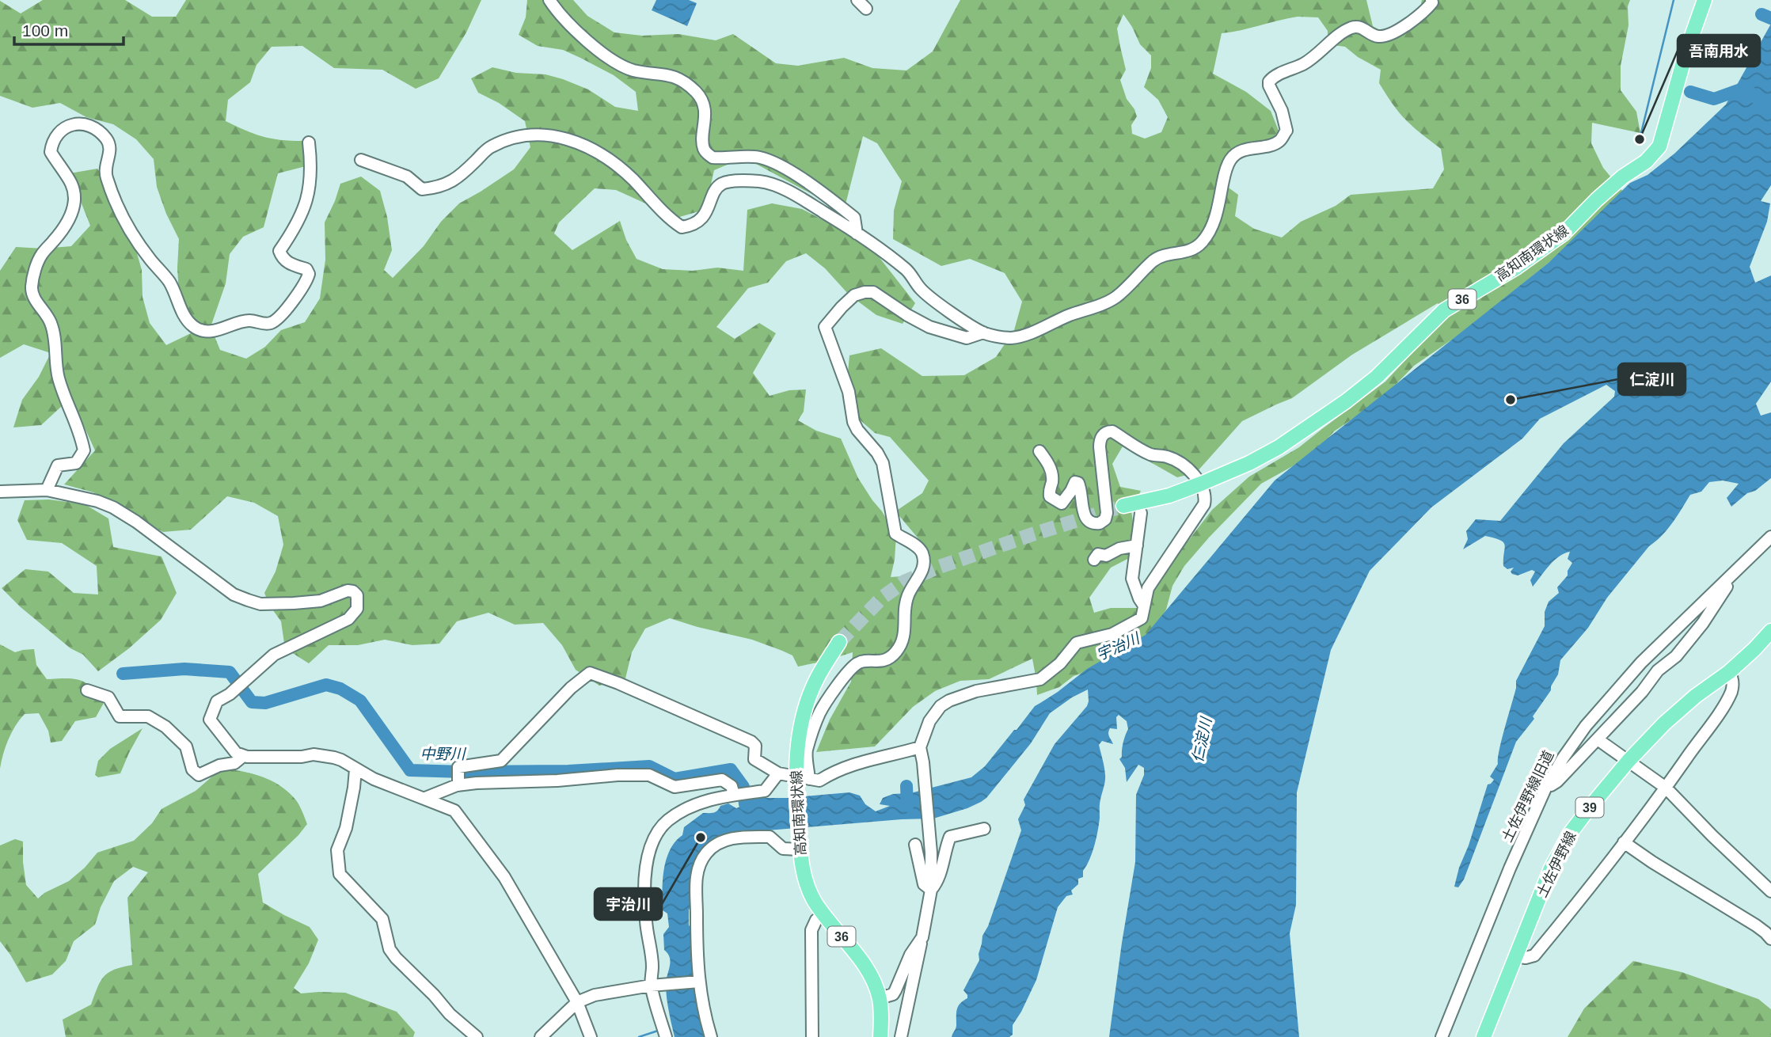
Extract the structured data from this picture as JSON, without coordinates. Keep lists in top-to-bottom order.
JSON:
{
  "streets": {
    "main road": [
      "高知南環状線",
      "36",
      "39",
      "土佐伊野線"
    ],
    "street": ["土佐伊野線旧道"]
  },
  "water": ["宇治川", "仁淀川", "中野川"],
  "places": ["吾南用水", "仁淀川", "宇治川"],
  "scale_bar": "100 m"
}
